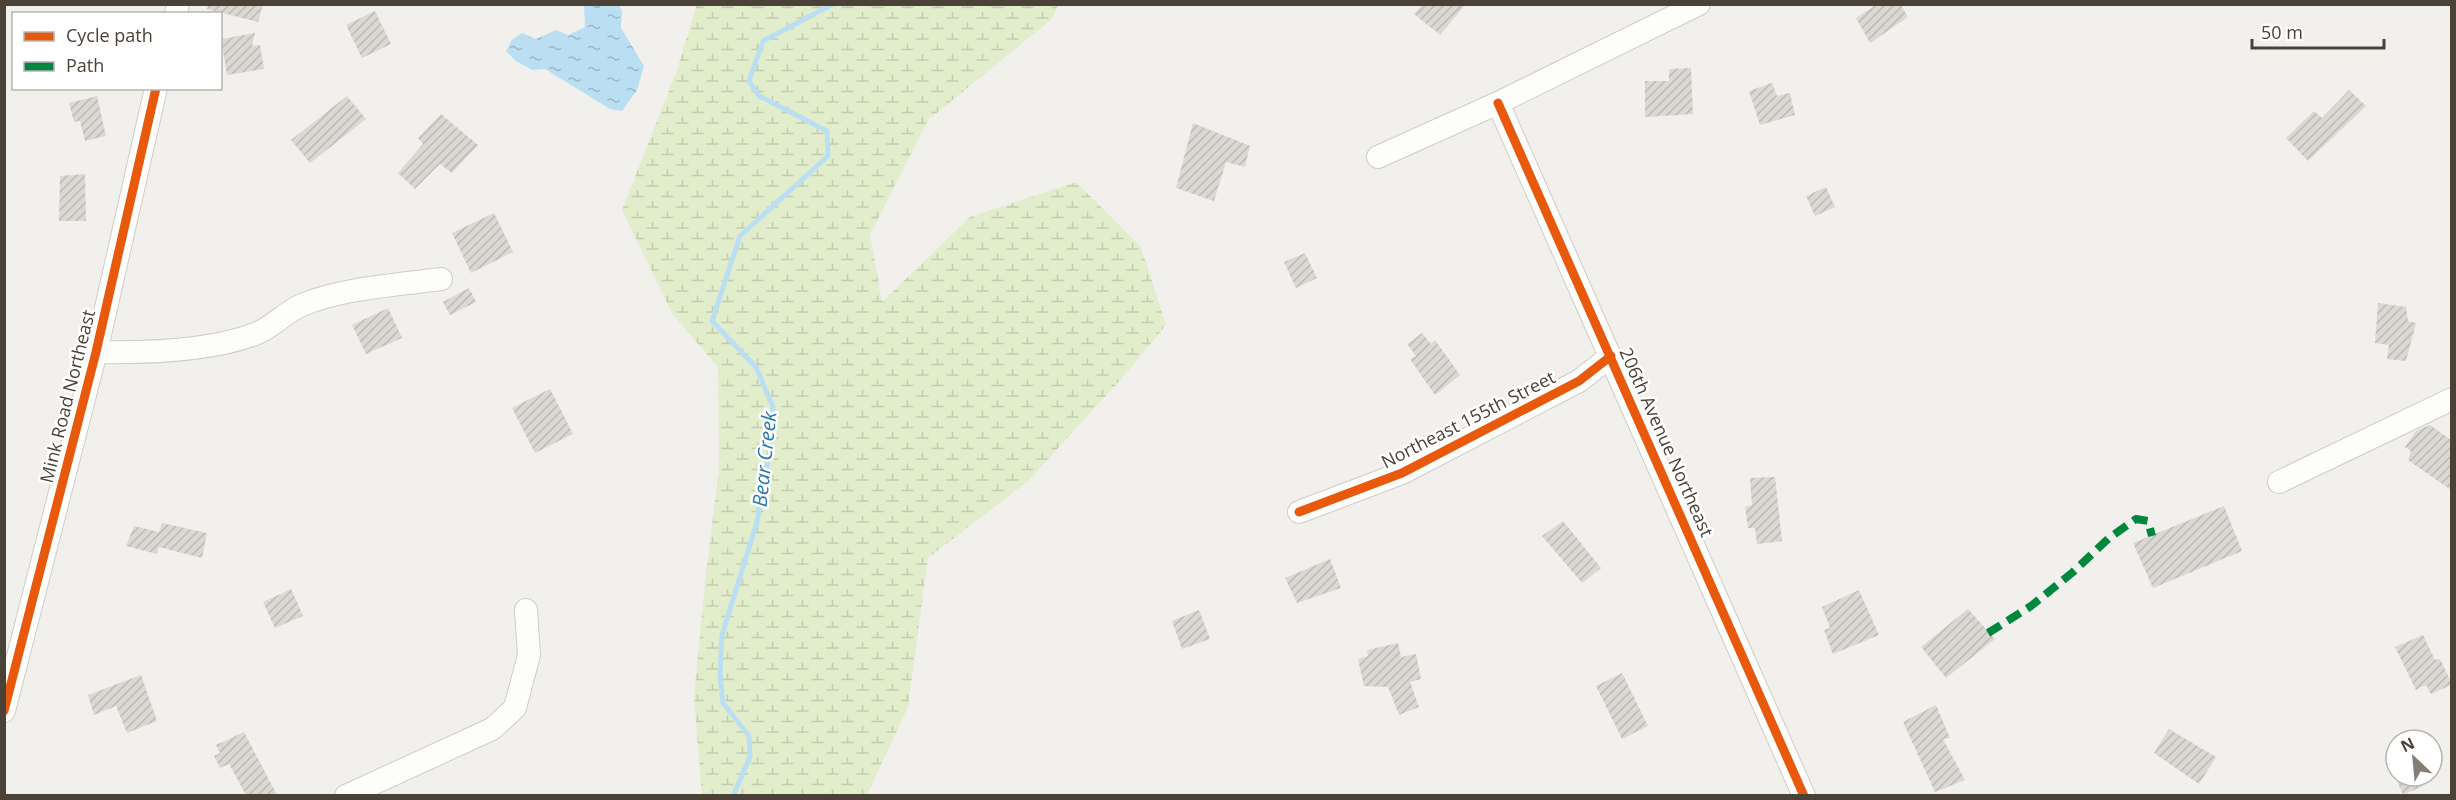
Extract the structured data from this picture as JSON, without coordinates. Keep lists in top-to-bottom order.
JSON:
{
  "streets": {
    "street": ["Mink Road Northeast", "Northeast 155th Street", "206th Avenue Northeast"]
  },
  "crossings": [
    ["Northeast 155th Street", "206th Avenue Northeast"]
  ],
  "water": ["Bear Creek"],
  "legend": ["Cycle path", "Path"],
  "scale_bar": "50 m",
  "north": "top left"
}
